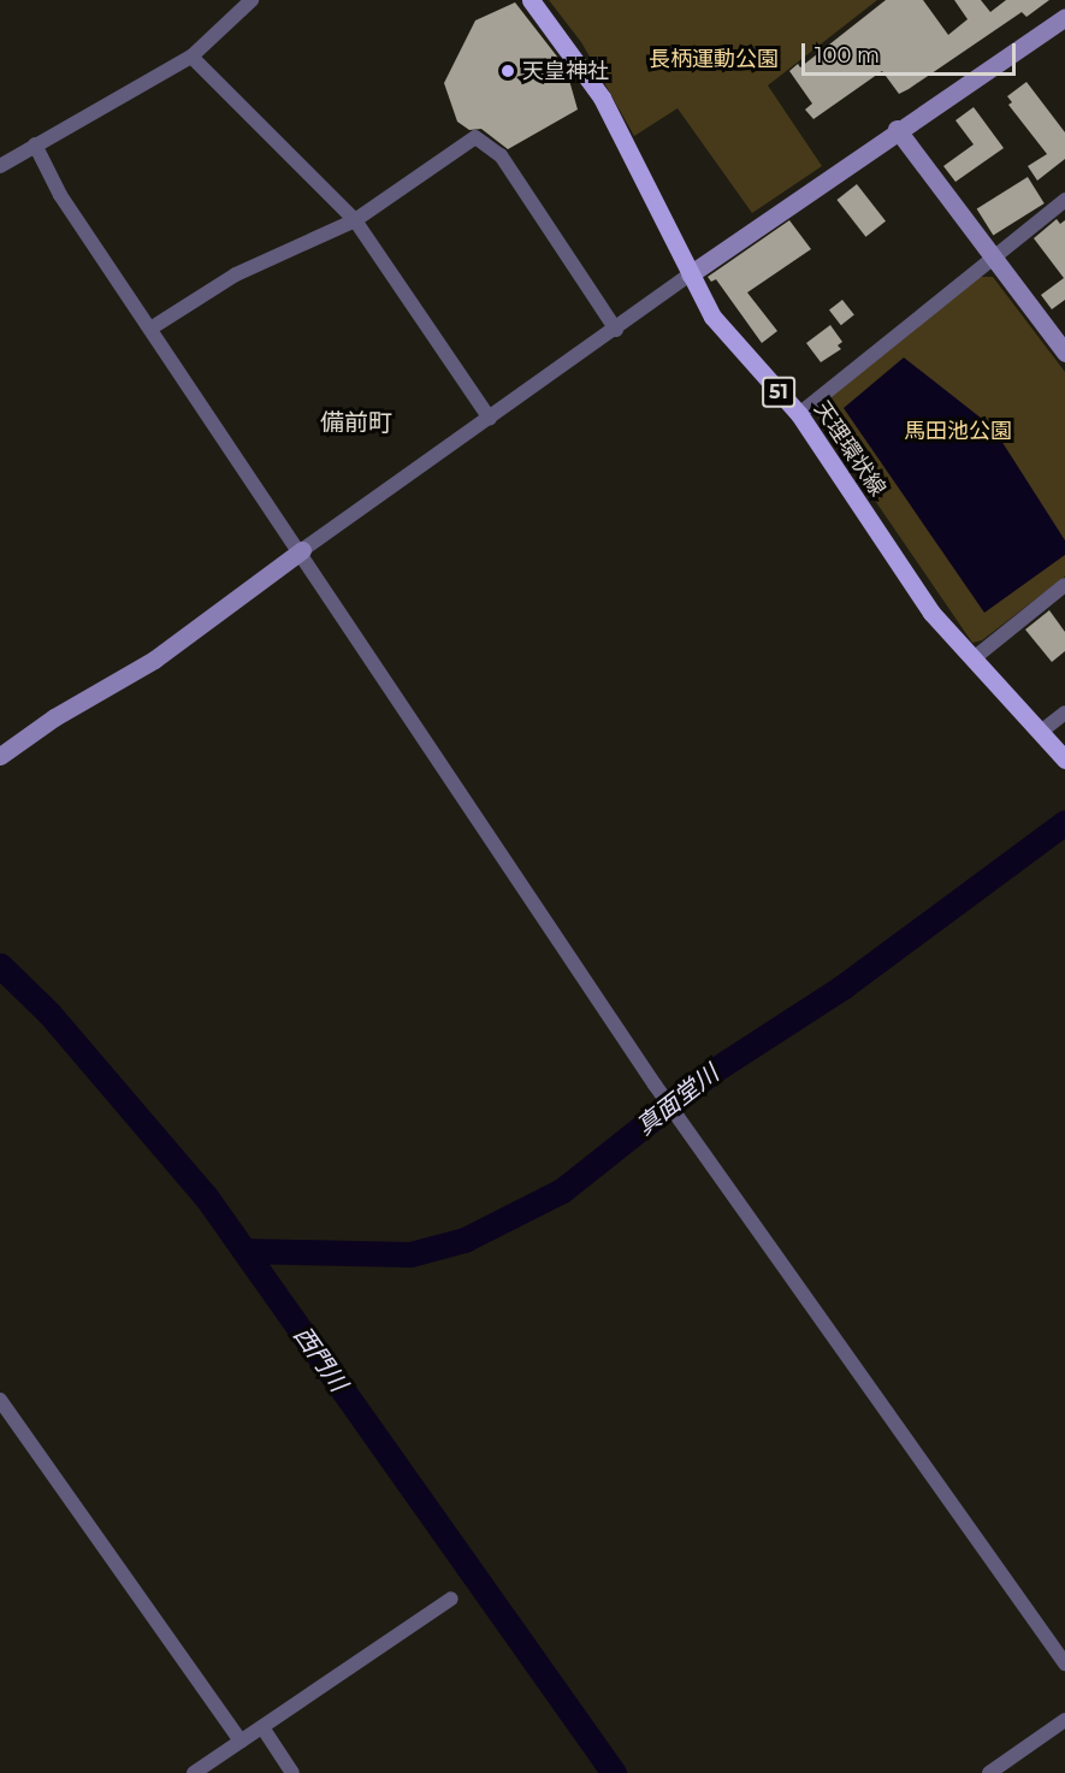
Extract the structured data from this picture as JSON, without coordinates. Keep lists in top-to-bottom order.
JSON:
{
  "streets": {
    "main road": ["51", "天理環状線"]
  },
  "districts": ["備前町"],
  "water": ["真面堂川", "西門川"],
  "parks": ["長柄運動公園", "馬田池公園"],
  "places": ["天皇神社"],
  "scale_bar": "100 m"
}
